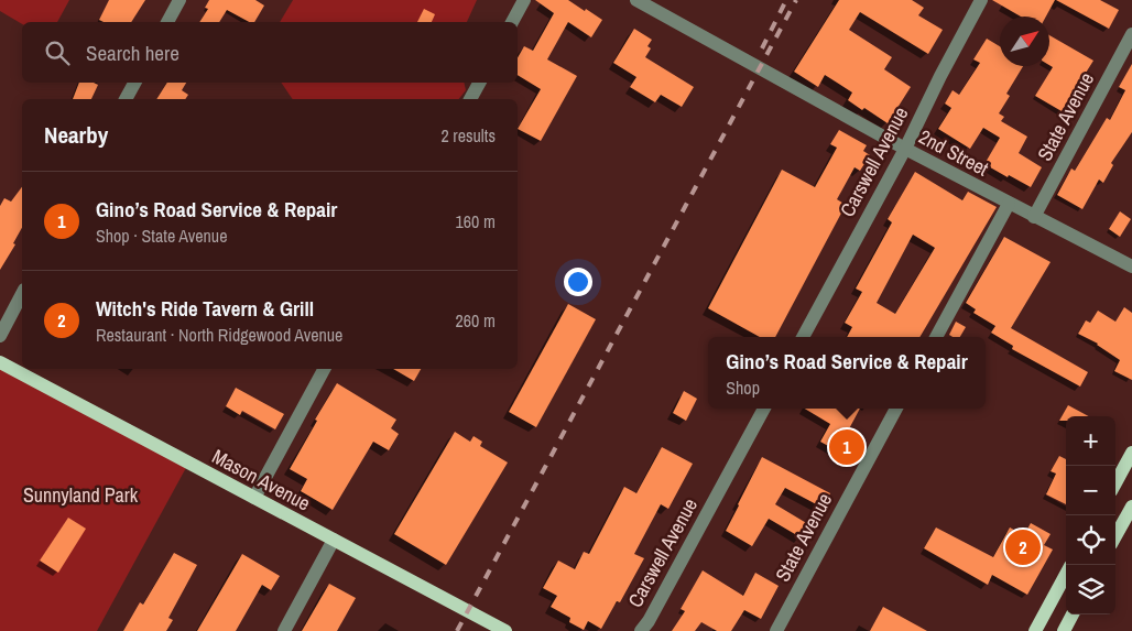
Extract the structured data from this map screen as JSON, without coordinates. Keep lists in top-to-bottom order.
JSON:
{
  "streets": {
    "main road": ["Mason Avenue"],
    "street": ["State Avenue", "2nd Street", "Carswell Avenue"]
  },
  "crossings": [
    ["State Avenue", "2nd Street"],
    ["2nd Street", "Carswell Avenue"]
  ],
  "parks": ["Sunnyland Park"],
  "north": "top right",
  "page": {
    "search": "Search here",
    "heading": ["Nearby", "2 results"],
    "list": [
      {
        "mark": "1",
        "name": "Gino’s Road Service & Repair",
        "note": "Shop · State Avenue",
        "value": "160 m"
      },
      {
        "mark": "2",
        "name": "Witch's Ride Tavern & Grill",
        "note": "Restaurant · North Ridgewood Avenue",
        "value": "260 m"
      }
    ],
    "popup": ["Gino’s Road Service & Repair", "Shop"],
    "map_buttons": ["+", "−"],
    "pins": ["1", "2"]
  }
}
